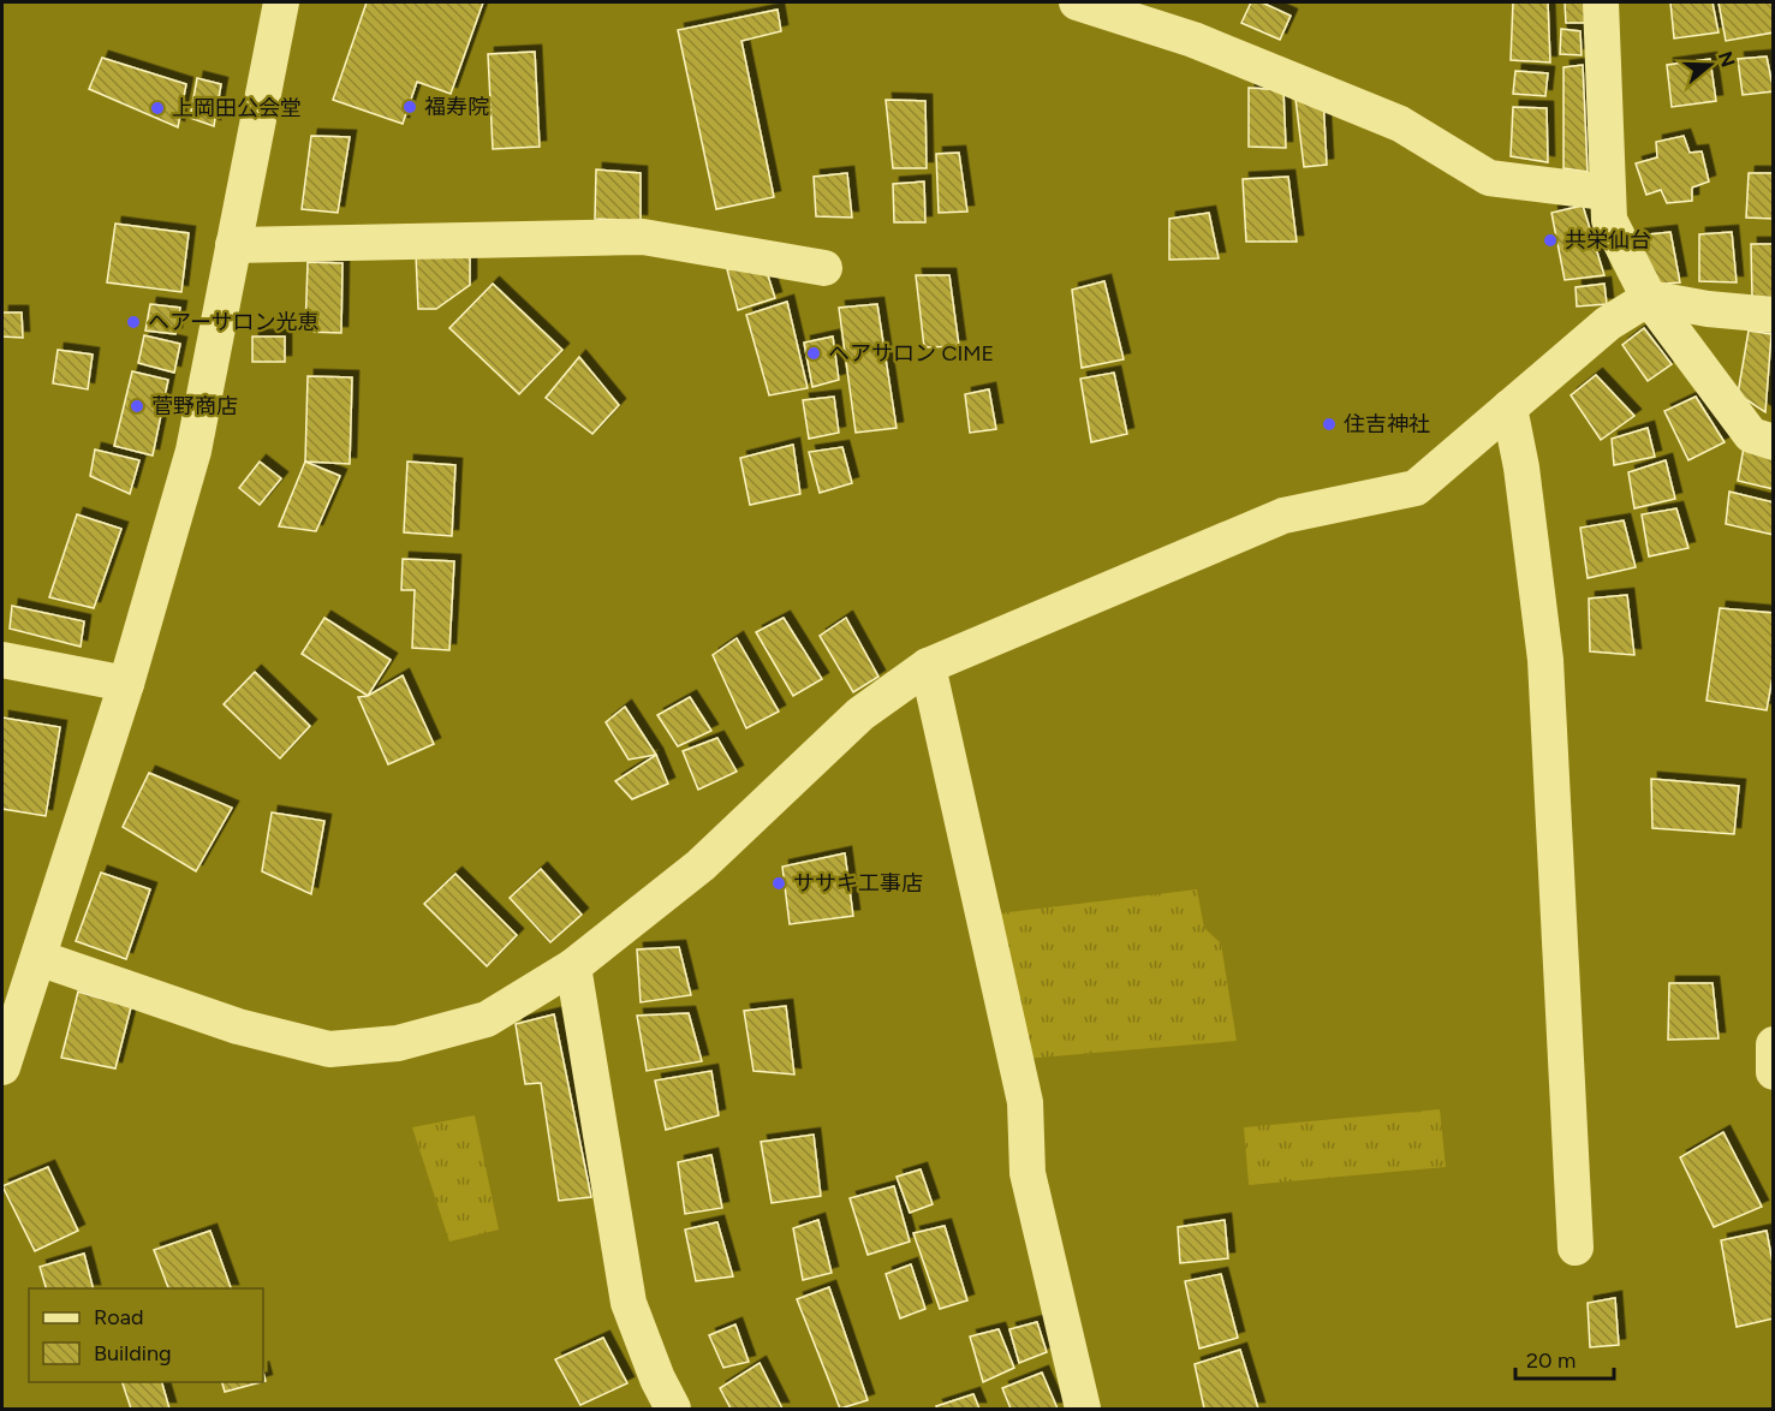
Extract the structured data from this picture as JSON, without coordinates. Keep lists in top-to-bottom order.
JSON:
{
  "places": [
    "福寿院",
    "上岡田公会堂",
    "共栄仙台",
    "ヘアーサロン光恵",
    "ヘアサロン CIME",
    "菅野商店",
    "住吉神社",
    "ササキ工事店"
  ],
  "legend": ["Road", "Building"],
  "scale_bar": "20 m",
  "north": "right"
}
